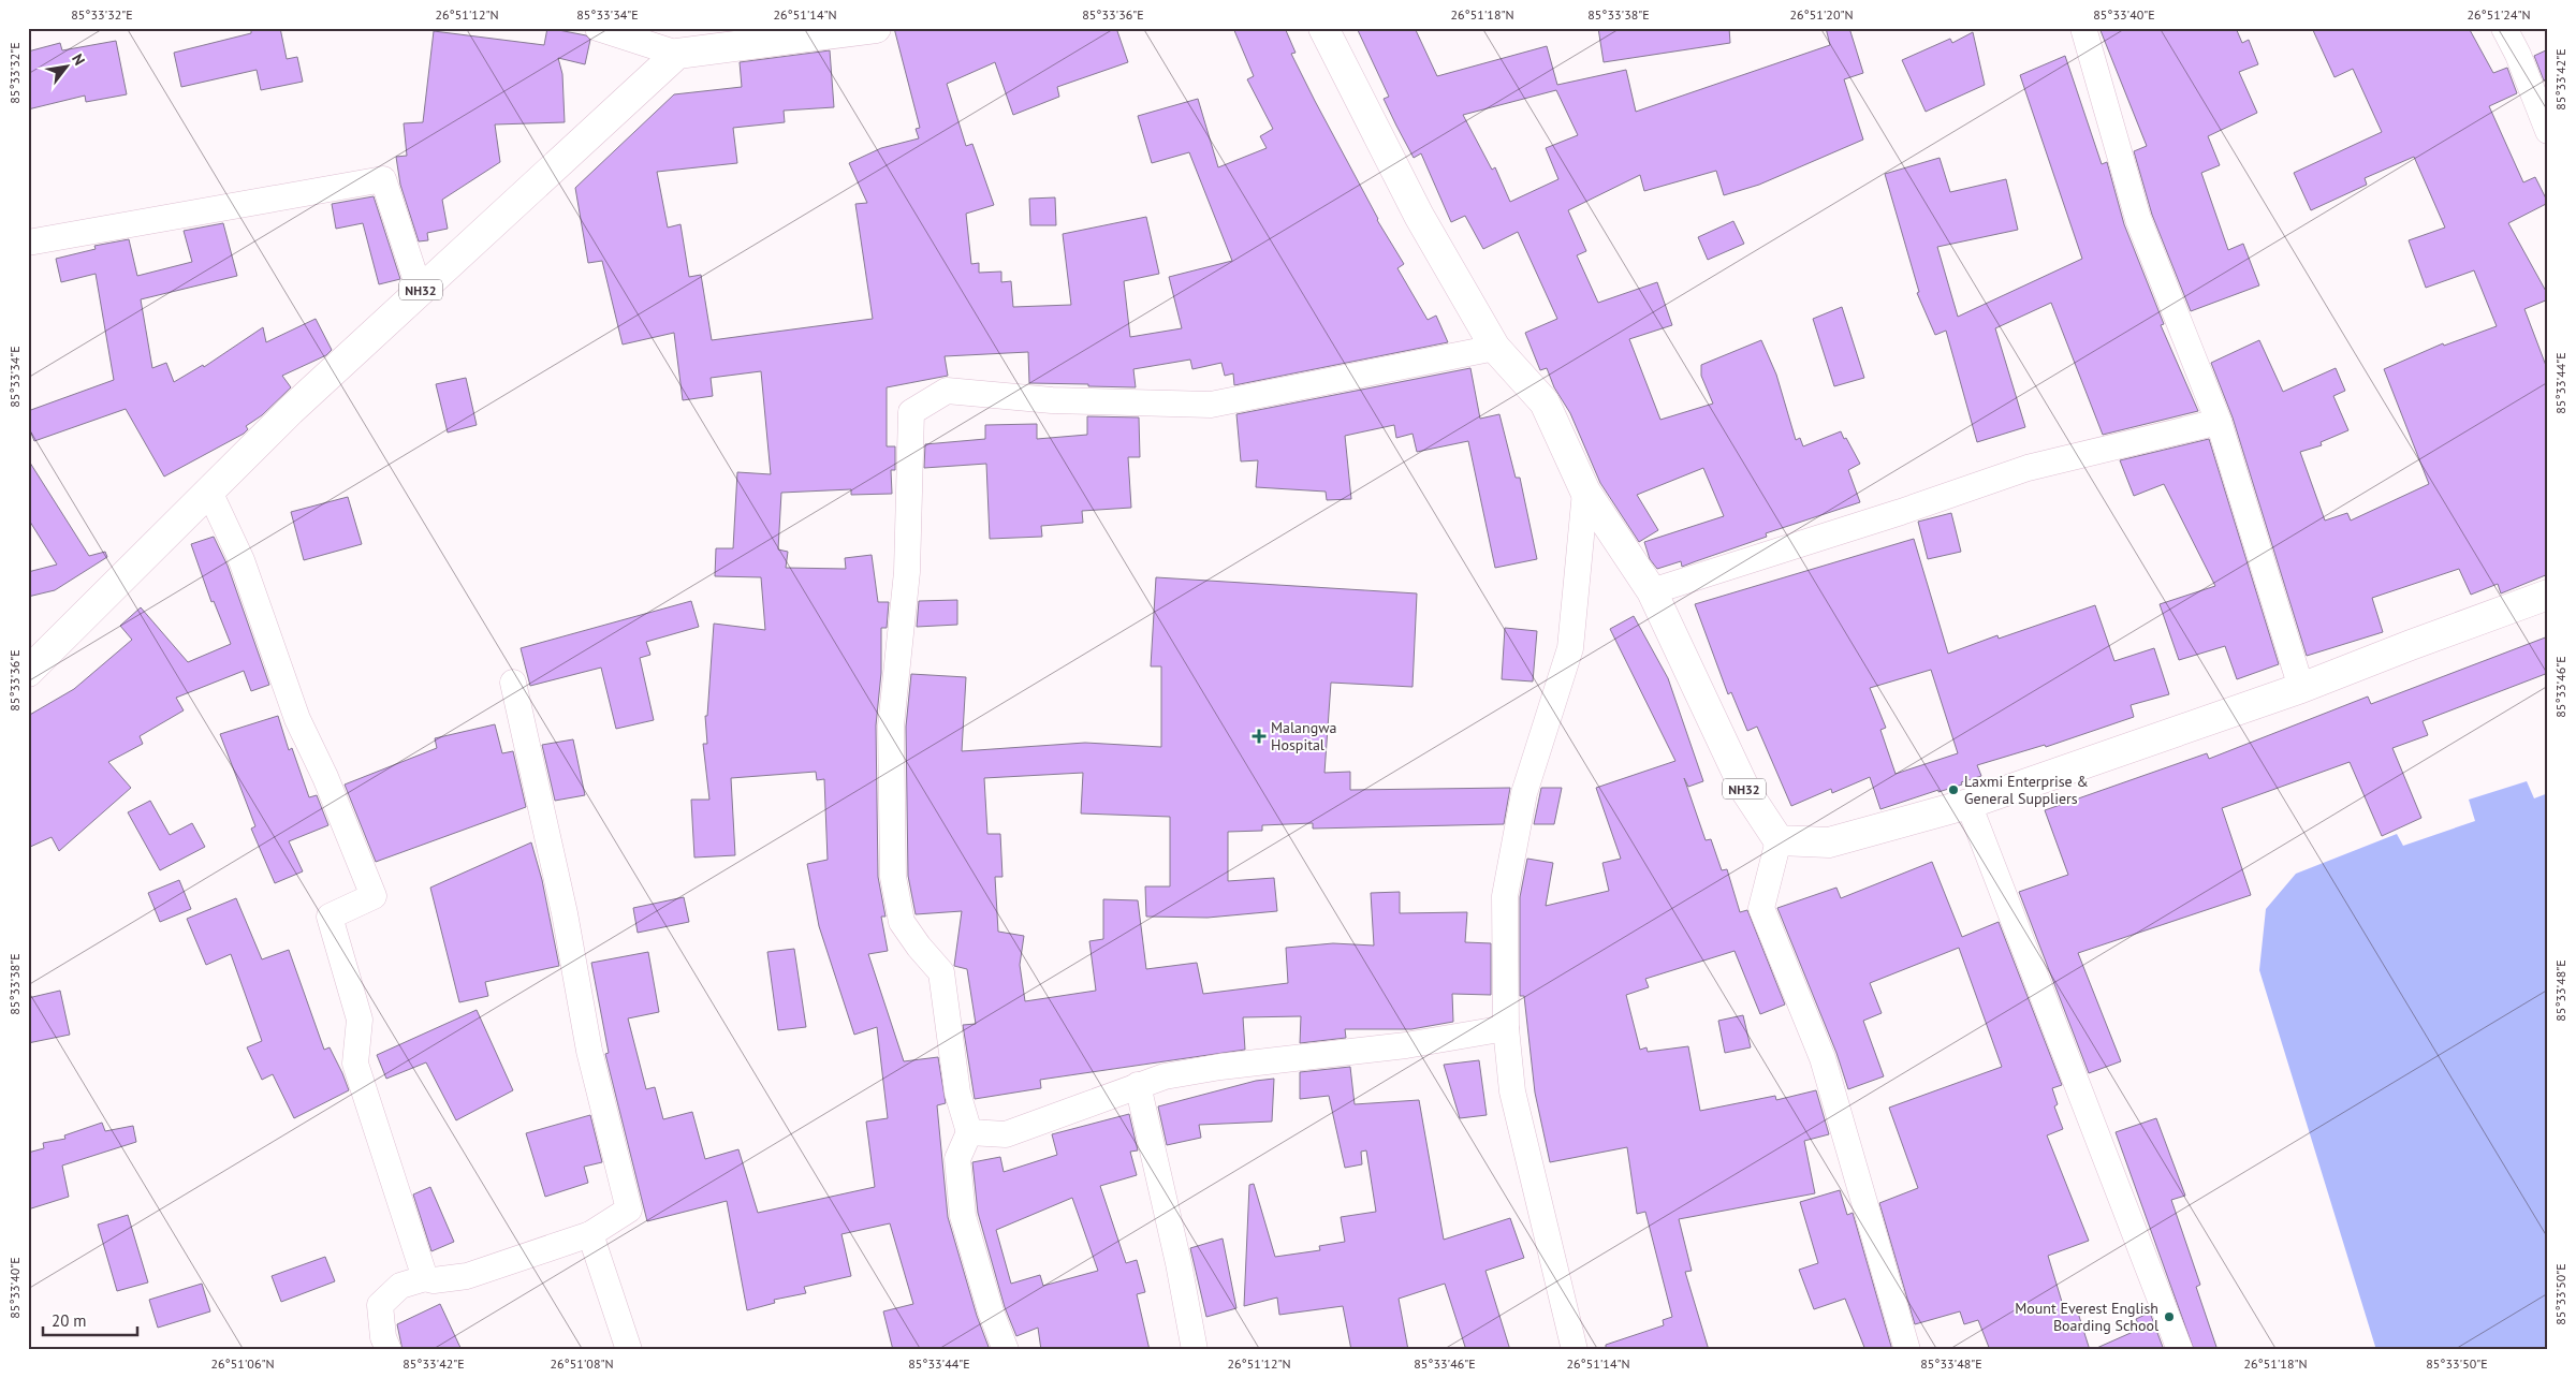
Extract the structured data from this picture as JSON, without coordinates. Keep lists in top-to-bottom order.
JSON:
{
  "streets": {
    "main road": ["NH32"]
  },
  "places": {
    "health": ["Malangwa Hospital"],
    "other": ["Laxmi Enterprise & General Suppliers", "Mount Everest English Boarding School"]
  },
  "scale_bar": "20 m",
  "north": "top right",
  "coordinates": [
    "85°33'32\"E",
    "26°51'12\"N",
    "85°33'34\"E",
    "26°51'14\"N",
    "85°33'36\"E",
    "26°51'18\"N",
    "85°33'38\"E",
    "26°51'20\"N",
    "85°33'40\"E",
    "26°51'24\"N",
    "85°33'42\"E",
    "85°33'44\"E",
    "85°33'46\"E",
    "85°33'48\"E",
    "85°33'50\"E",
    "26°51'06\"N",
    "26°51'08\"N"
  ]
}
